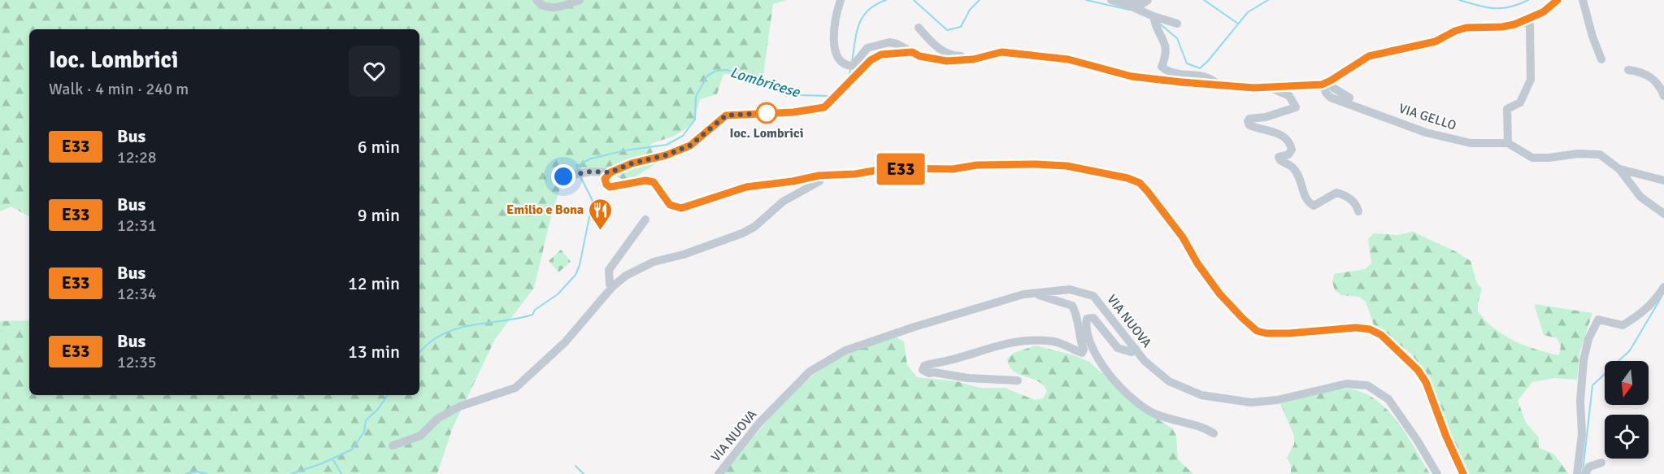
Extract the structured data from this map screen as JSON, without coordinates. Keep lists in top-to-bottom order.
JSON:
{
  "streets": {
    "street": ["VIA GELLO", "VIA NUOVA"]
  },
  "water": ["Lombricese"],
  "places": {
    "other": ["Ioc. Lombrici"],
    "restaurant": ["Emilio e Bona"]
  },
  "lines": ["bus line E33"],
  "north": "bottom",
  "page": {
    "on_map": "E33",
    "heading": ["Ioc. Lombrici", "Walk · 4 min · 240 m"],
    "list": [
      {
        "mark": "E33",
        "name": "Bus",
        "note": "12:28",
        "value": "6 min"
      },
      {
        "mark": "E33",
        "name": "Bus",
        "note": "12:31",
        "value": "9 min"
      },
      {
        "mark": "E33",
        "name": "Bus",
        "note": "12:34",
        "value": "12 min"
      },
      {
        "mark": "E33",
        "name": "Bus",
        "note": "12:35",
        "value": "13 min"
      }
    ]
  }
}
